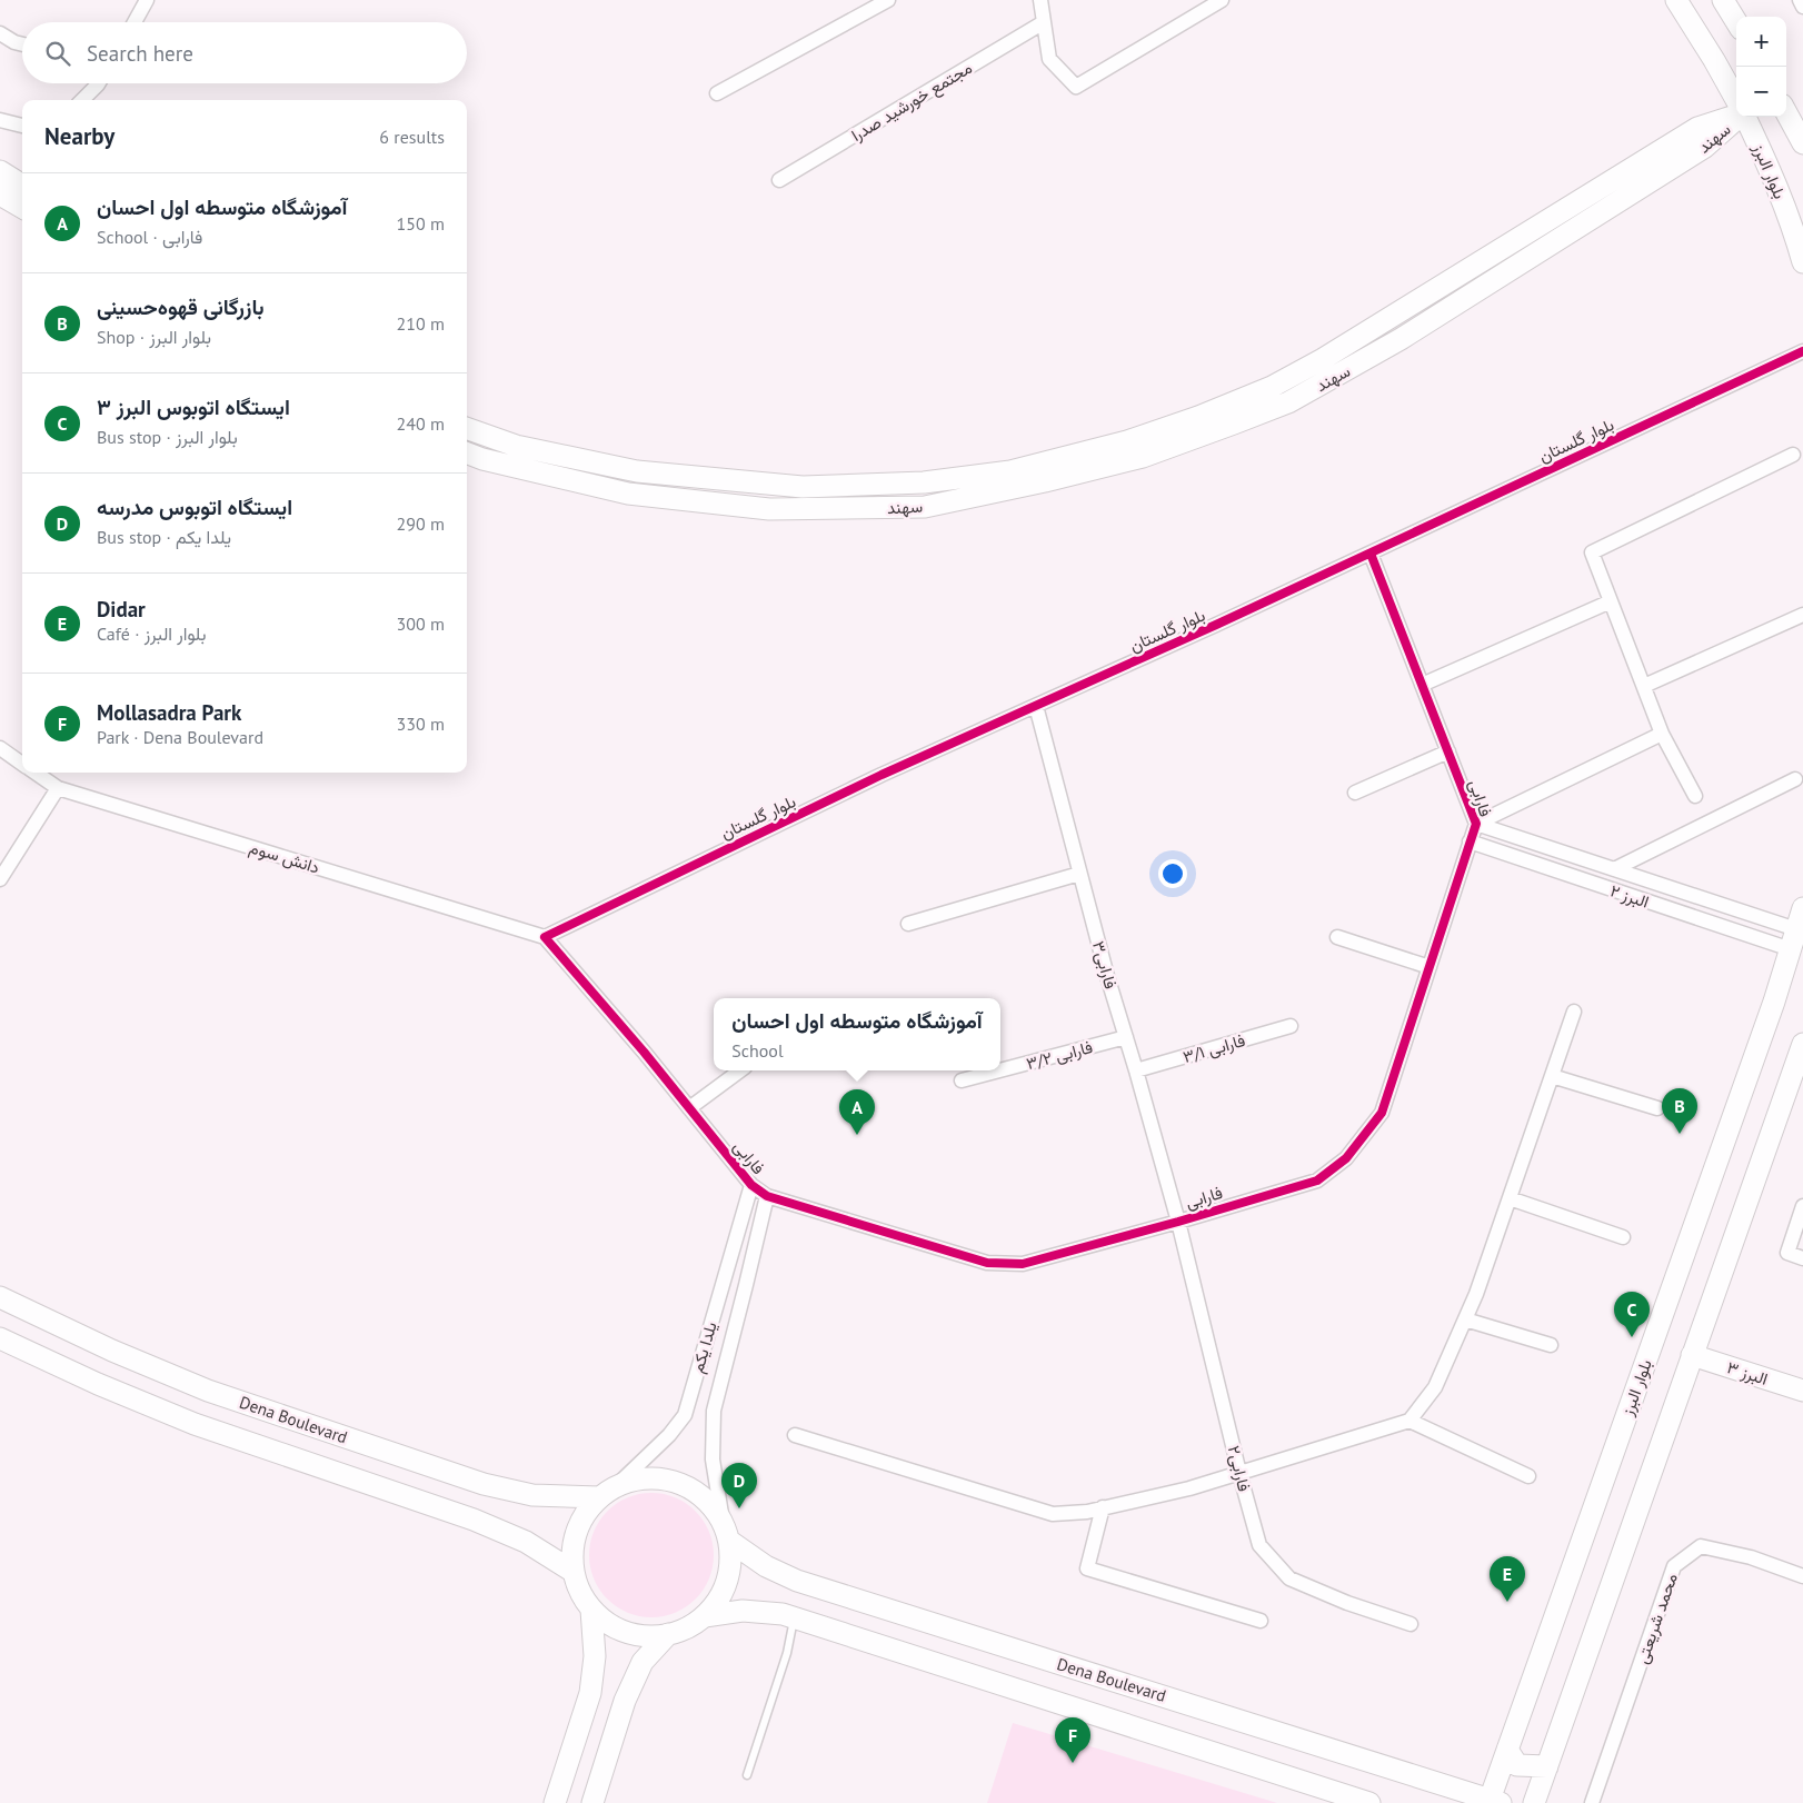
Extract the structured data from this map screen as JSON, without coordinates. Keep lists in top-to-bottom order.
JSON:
{
  "streets": {
    "main road": [
      "سهند",
      "بلوار البرز",
      "البرز ۳",
      "Dena Boulevard"
    ],
    "street": [
      "مجتمع خورشید صدرا",
      "بلوار گلستان",
      "فارابی",
      "دانش سوم",
      "البرز ۲",
      "فارابی۳",
      "فارابی ۳/۱",
      "فارابی ۳/۲",
      "یلدا یکم",
      "فارابی۲",
      "محمد شریعتی"
    ]
  },
  "crossings": [
    ["بلوار البرز", "البرز ۲"],
    ["بلوار البرز", "Dena Boulevard"],
    ["بلوار گلستان", "فارابی"],
    ["بلوار گلستان", "دانش سوم"],
    ["بلوار گلستان", "فارابی۳"],
    ["فارابی", "دانش سوم"],
    ["فارابی", "البرز ۲"],
    ["فارابی", "فارابی۳"],
    ["فارابی", "یلدا یکم"],
    ["فارابی", "فارابی۲"],
    ["فارابی۳", "فارابی ۳/۱"],
    ["فارابی۳", "فارابی ۳/۲"],
    ["فارابی۳", "فارابی۲"],
    ["یلدا یکم", "Dena Boulevard"]
  ],
  "page": {
    "map_buttons": ["+", "−"],
    "search": "Search here",
    "heading": ["Nearby", "6 results"],
    "list": [
      {
        "mark": "A",
        "name": "آموزشگاه متوسطه اول احسان",
        "note": "School · فارابی",
        "value": "150 m"
      },
      {
        "mark": "B",
        "name": "بازرگانی قهوه‌حسینی",
        "note": "Shop · بلوار البرز",
        "value": "210 m"
      },
      {
        "mark": "C",
        "name": "ایستگاه اتوبوس البرز ۳",
        "note": "Bus stop · بلوار البرز",
        "value": "240 m"
      },
      {
        "mark": "D",
        "name": "ایستگاه اتوبوس مدرسه",
        "note": "Bus stop · یلدا یکم",
        "value": "290 m"
      },
      {
        "mark": "E",
        "name": "Didar",
        "note": "Café · بلوار البرز",
        "value": "300 m"
      },
      {
        "mark": "F",
        "name": "Mollasadra Park",
        "note": "Park · Dena Boulevard",
        "value": "330 m"
      }
    ],
    "popup": ["آموزشگاه متوسطه اول احسان", "School"],
    "pins": [
      "B",
      "A",
      "C",
      "D",
      "E",
      "F"
    ]
  }
}
